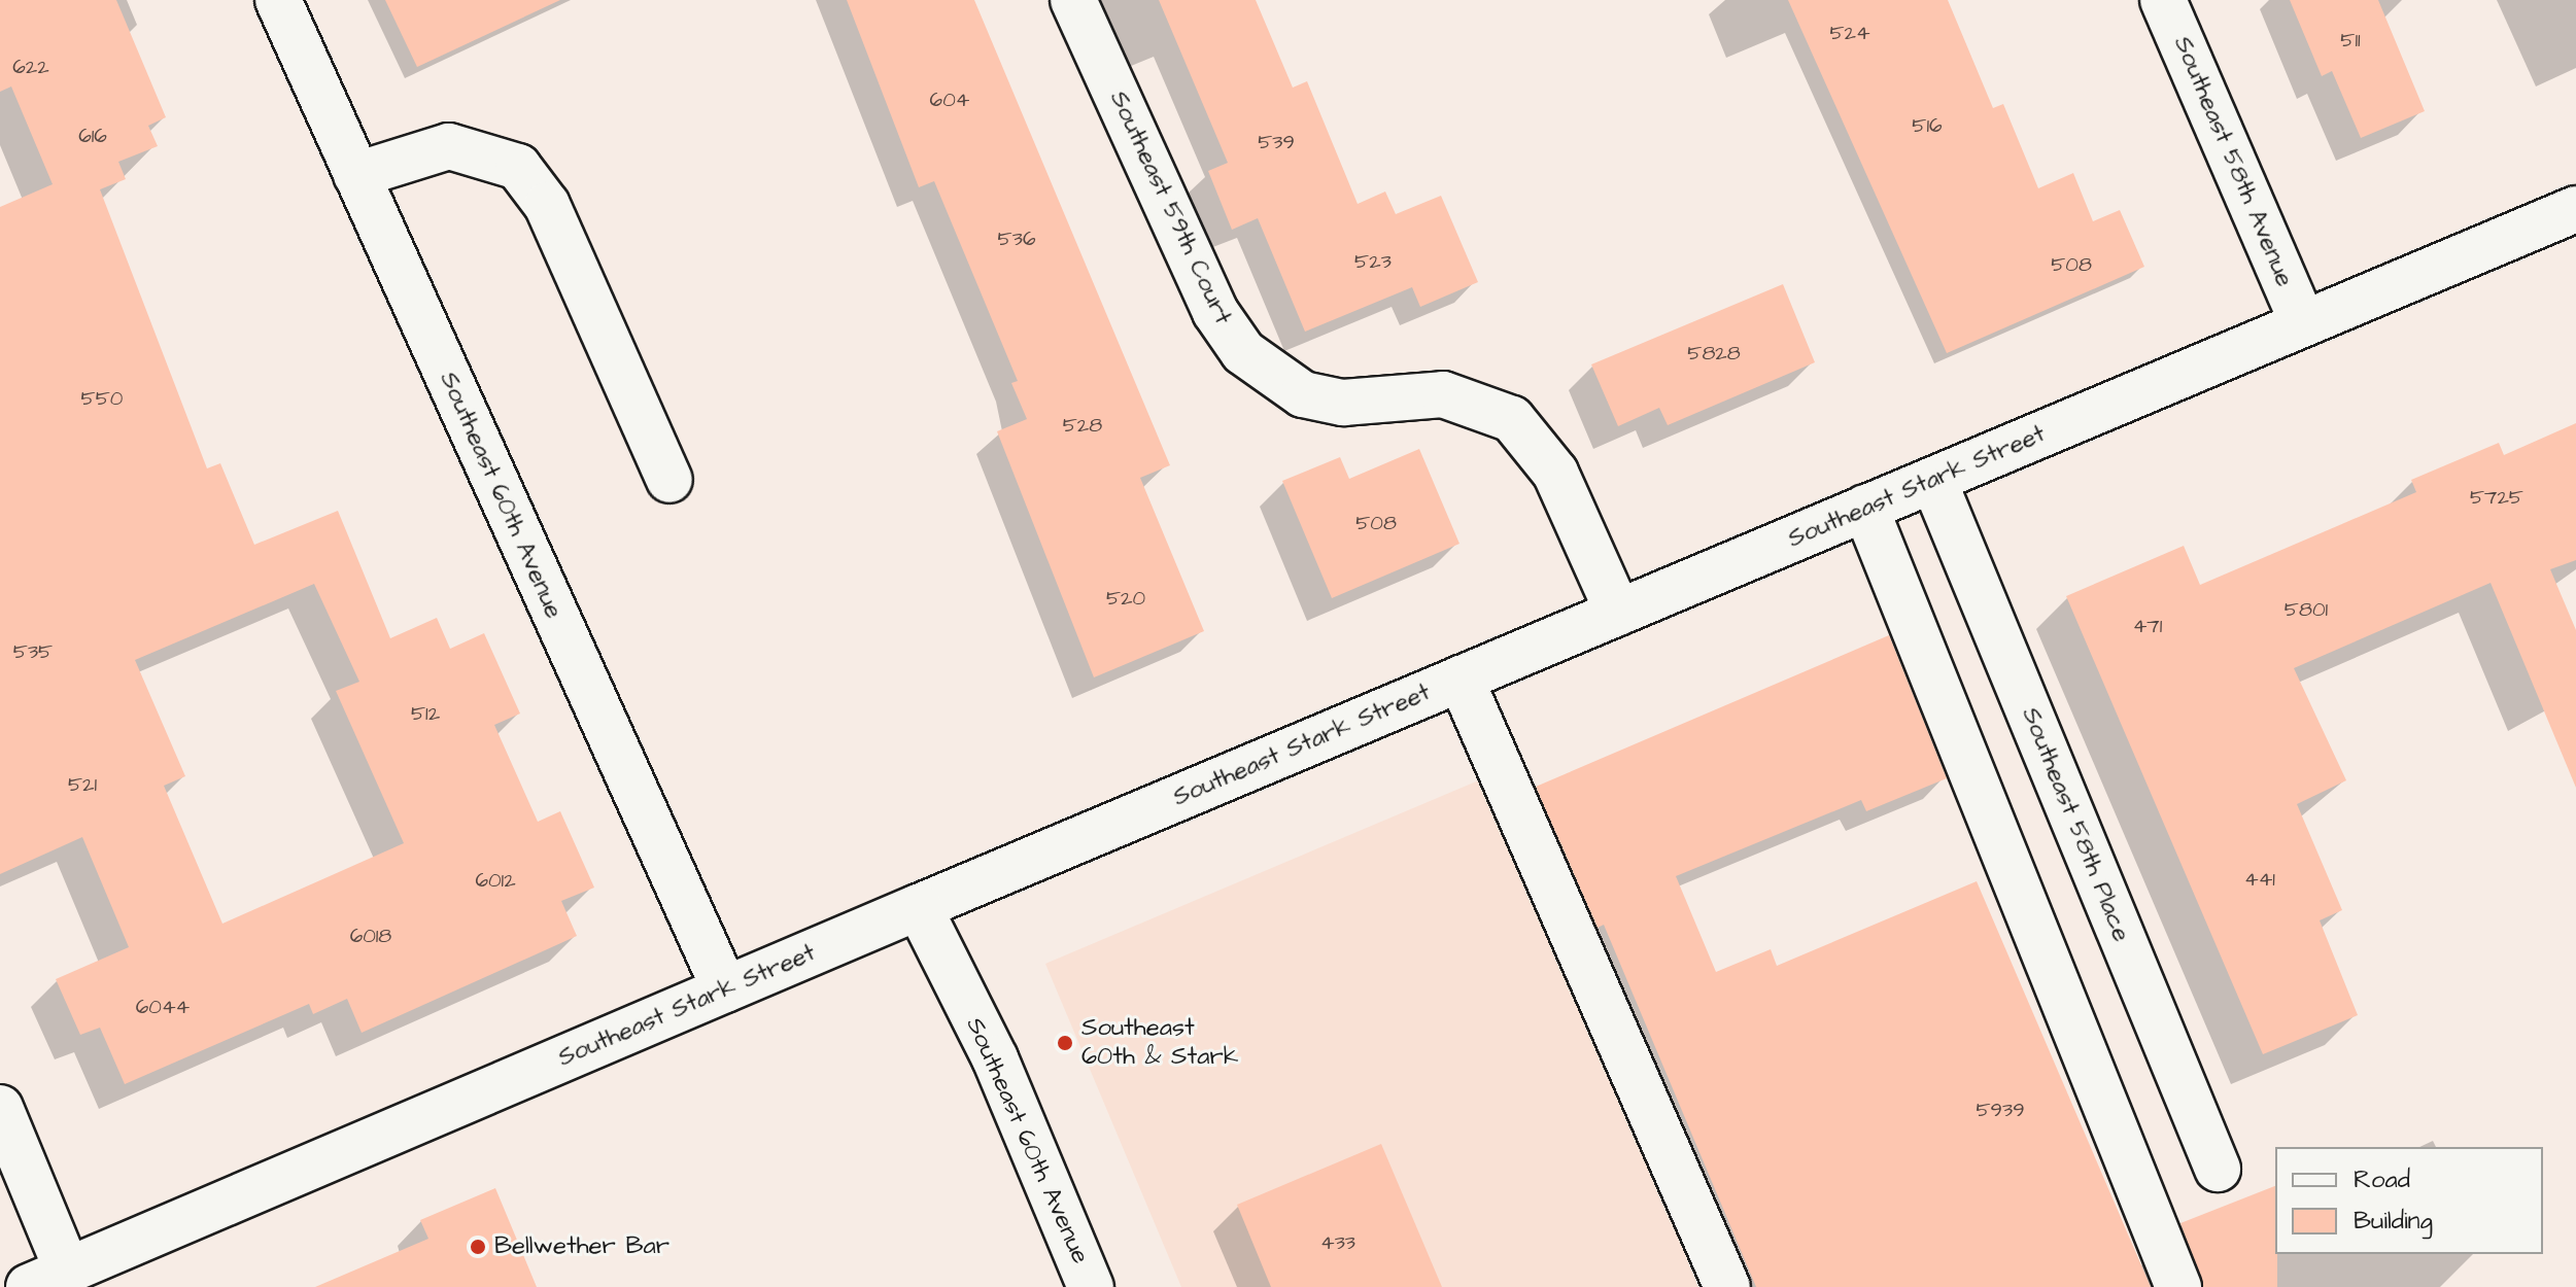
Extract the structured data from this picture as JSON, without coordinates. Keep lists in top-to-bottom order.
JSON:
{
  "streets": {
    "street": [
      "Southeast 58th Avenue",
      "Southeast 59th Court",
      "Southeast Stark Street",
      "Southeast 60th Avenue",
      "Southeast 58th Place"
    ]
  },
  "crossings": [
    ["Southeast 58th Avenue", "Southeast Stark Street"],
    ["Southeast 59th Court", "Southeast Stark Street"],
    ["Southeast Stark Street", "Southeast 60th Avenue"],
    ["Southeast Stark Street", "Southeast 58th Place"]
  ],
  "places": ["Southeast 60th & Stark", "Bellwether Bar"],
  "house_numbers": [
    "524",
    "511",
    "622",
    "604",
    "516",
    "616",
    "539",
    "536",
    "523",
    "508",
    "5828",
    "550",
    "528",
    "5725",
    "508",
    "520",
    "5801",
    "471",
    "535",
    "512",
    "521",
    "441",
    "6012",
    "6018",
    "6044",
    "5939",
    "433"
  ],
  "legend": ["Road", "Building"]
}
